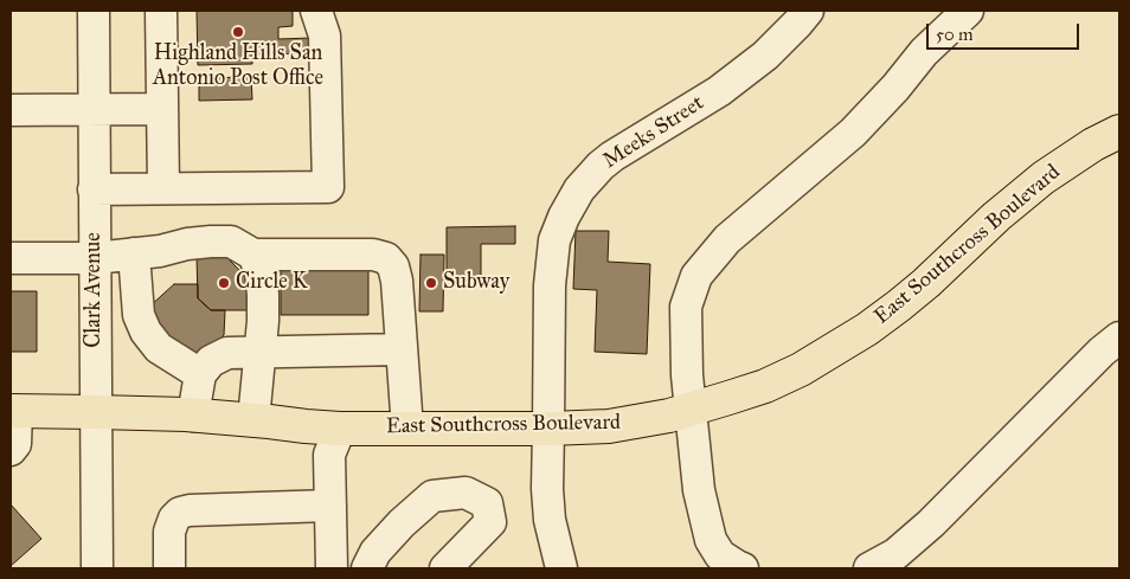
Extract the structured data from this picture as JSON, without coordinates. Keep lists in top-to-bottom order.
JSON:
{
  "streets": {
    "main road": ["East Southcross Boulevard"],
    "street": ["Meeks Street", "Clark Avenue"]
  },
  "crossings": [
    ["Meeks Street", "East Southcross Boulevard"],
    ["East Southcross Boulevard", "Clark Avenue"]
  ],
  "places": ["Highland Hills San Antonio Post Office", "Circle K", "Subway"],
  "scale_bar": "50 m"
}
